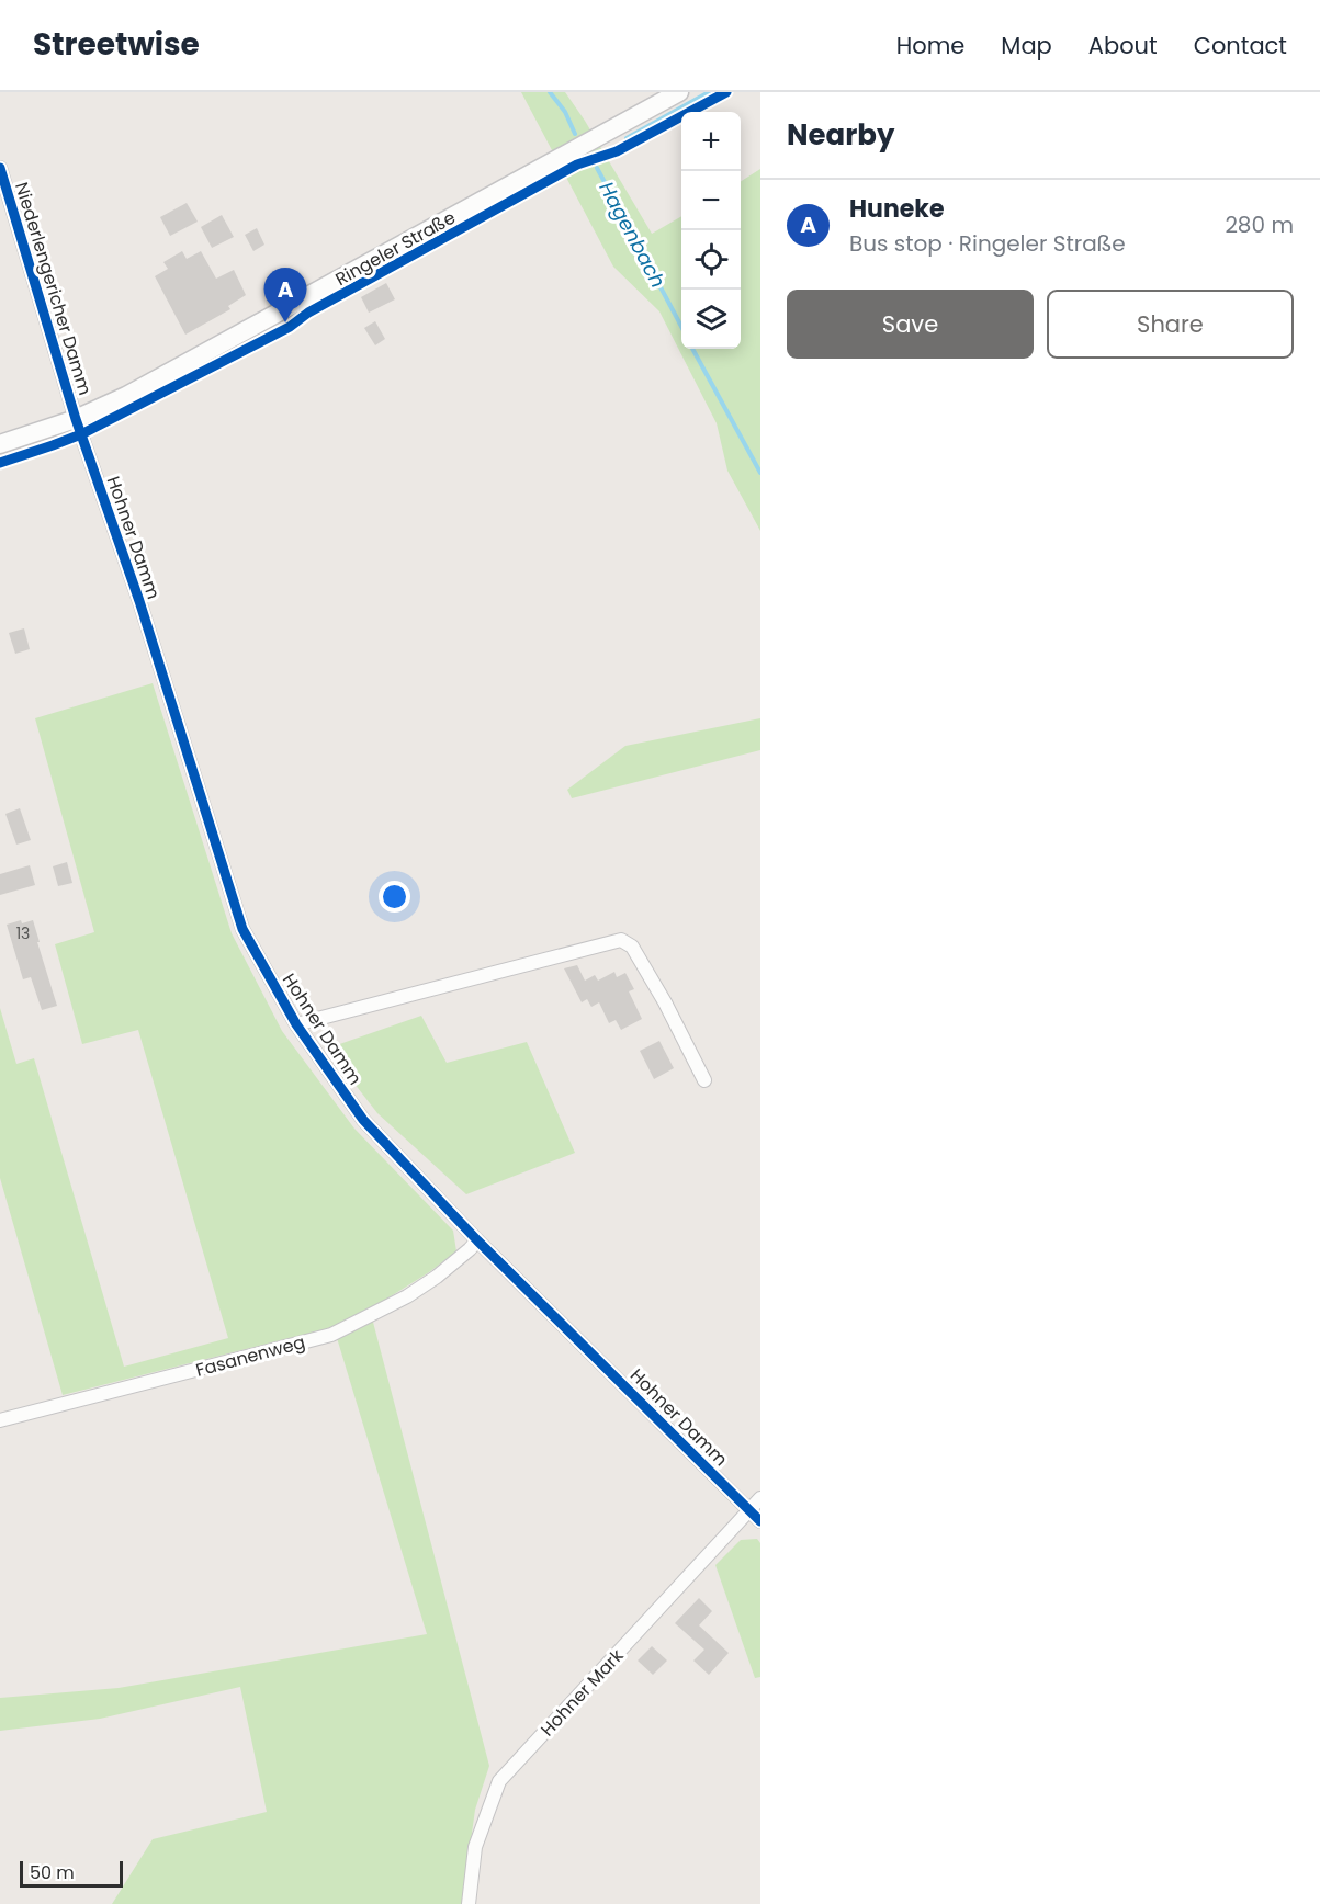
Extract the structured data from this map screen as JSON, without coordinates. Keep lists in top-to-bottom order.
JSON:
{
  "streets": {
    "street": [
      "Ringeler Straße",
      "Niederlengericher Damm",
      "Hohner Damm",
      "Fasanenweg",
      "Hohner Mark"
    ]
  },
  "crossings": [
    ["Ringeler Straße", "Niederlengericher Damm"],
    ["Ringeler Straße", "Hohner Damm"],
    ["Niederlengericher Damm", "Hohner Damm"],
    ["Hohner Damm", "Fasanenweg"],
    ["Hohner Damm", "Hohner Mark"]
  ],
  "water": ["Hagenbach"],
  "house_numbers": ["13"],
  "scale_bar": "50 m",
  "page": {
    "header": "Streetwise",
    "nav": [
      "Home",
      "Map",
      "About",
      "Contact"
    ],
    "heading": "Nearby",
    "map_buttons": ["+", "−"],
    "list": [
      {
        "mark": "A",
        "name": "Huneke",
        "note": "Bus stop · Ringeler Straße",
        "value": "280 m"
      }
    ],
    "pins": "A",
    "buttons": ["Save", "Share"],
    "scale": "50 m"
  }
}
